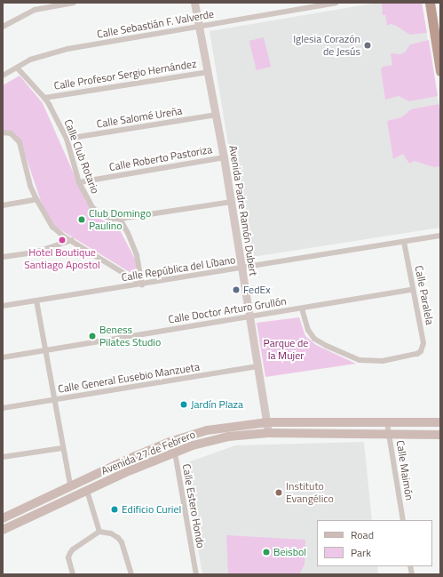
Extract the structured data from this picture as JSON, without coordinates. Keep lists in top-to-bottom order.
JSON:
{
  "streets": {
    "main road": ["Avenida 27 de Febrero"],
    "street": [
      "Calle Sebastián F. Valverde",
      "Calle Profesor Sergio Hernández",
      "Calle Salomé Ureña",
      "Calle Club Rotario",
      "Calle Roberto Pastoriza",
      "Avenida Padre Ramón Dubert",
      "Calle República del Líbano",
      "Calle Paralela",
      "Calle Doctor Arturo Grullón",
      "Calle General Eusebio Manzueta",
      "Calle Maimón",
      "Calle Estero Hondo"
    ]
  },
  "crossings": [
    ["Calle Sebastián F. Valverde", "Calle Club Rotario"],
    ["Calle Sebastián F. Valverde", "Avenida Padre Ramón Dubert"],
    ["Calle Profesor Sergio Hernández", "Calle Club Rotario"],
    ["Calle Profesor Sergio Hernández", "Avenida Padre Ramón Dubert"],
    ["Calle Salomé Ureña", "Calle Club Rotario"],
    ["Calle Salomé Ureña", "Avenida Padre Ramón Dubert"],
    ["Calle Club Rotario", "Calle Roberto Pastoriza"],
    ["Calle Roberto Pastoriza", "Avenida Padre Ramón Dubert"],
    ["Avenida Padre Ramón Dubert", "Calle República del Líbano"],
    ["Avenida Padre Ramón Dubert", "Calle Doctor Arturo Grullón"],
    ["Avenida Padre Ramón Dubert", "Calle General Eusebio Manzueta"],
    ["Avenida Padre Ramón Dubert", "Avenida 27 de Febrero"],
    ["Calle República del Líbano", "Calle Paralela"],
    ["Calle Paralela", "Calle Doctor Arturo Grullón"],
    ["Avenida 27 de Febrero", "Calle Maimón"],
    ["Avenida 27 de Febrero", "Calle Estero Hondo"]
  ],
  "parks": ["Parque de la Mujer"],
  "places": [
    "Iglesia Corazón de Jesús",
    "Club Domingo Paulino",
    "Hotel Boutique Santiago Apostol",
    "FedEx",
    "Beness Pilates Studio",
    "Jardín Plaza",
    "Instituto Evangélico",
    "Edificio Curiel",
    "Beisbol"
  ],
  "legend": ["Road", "Park"]
}
